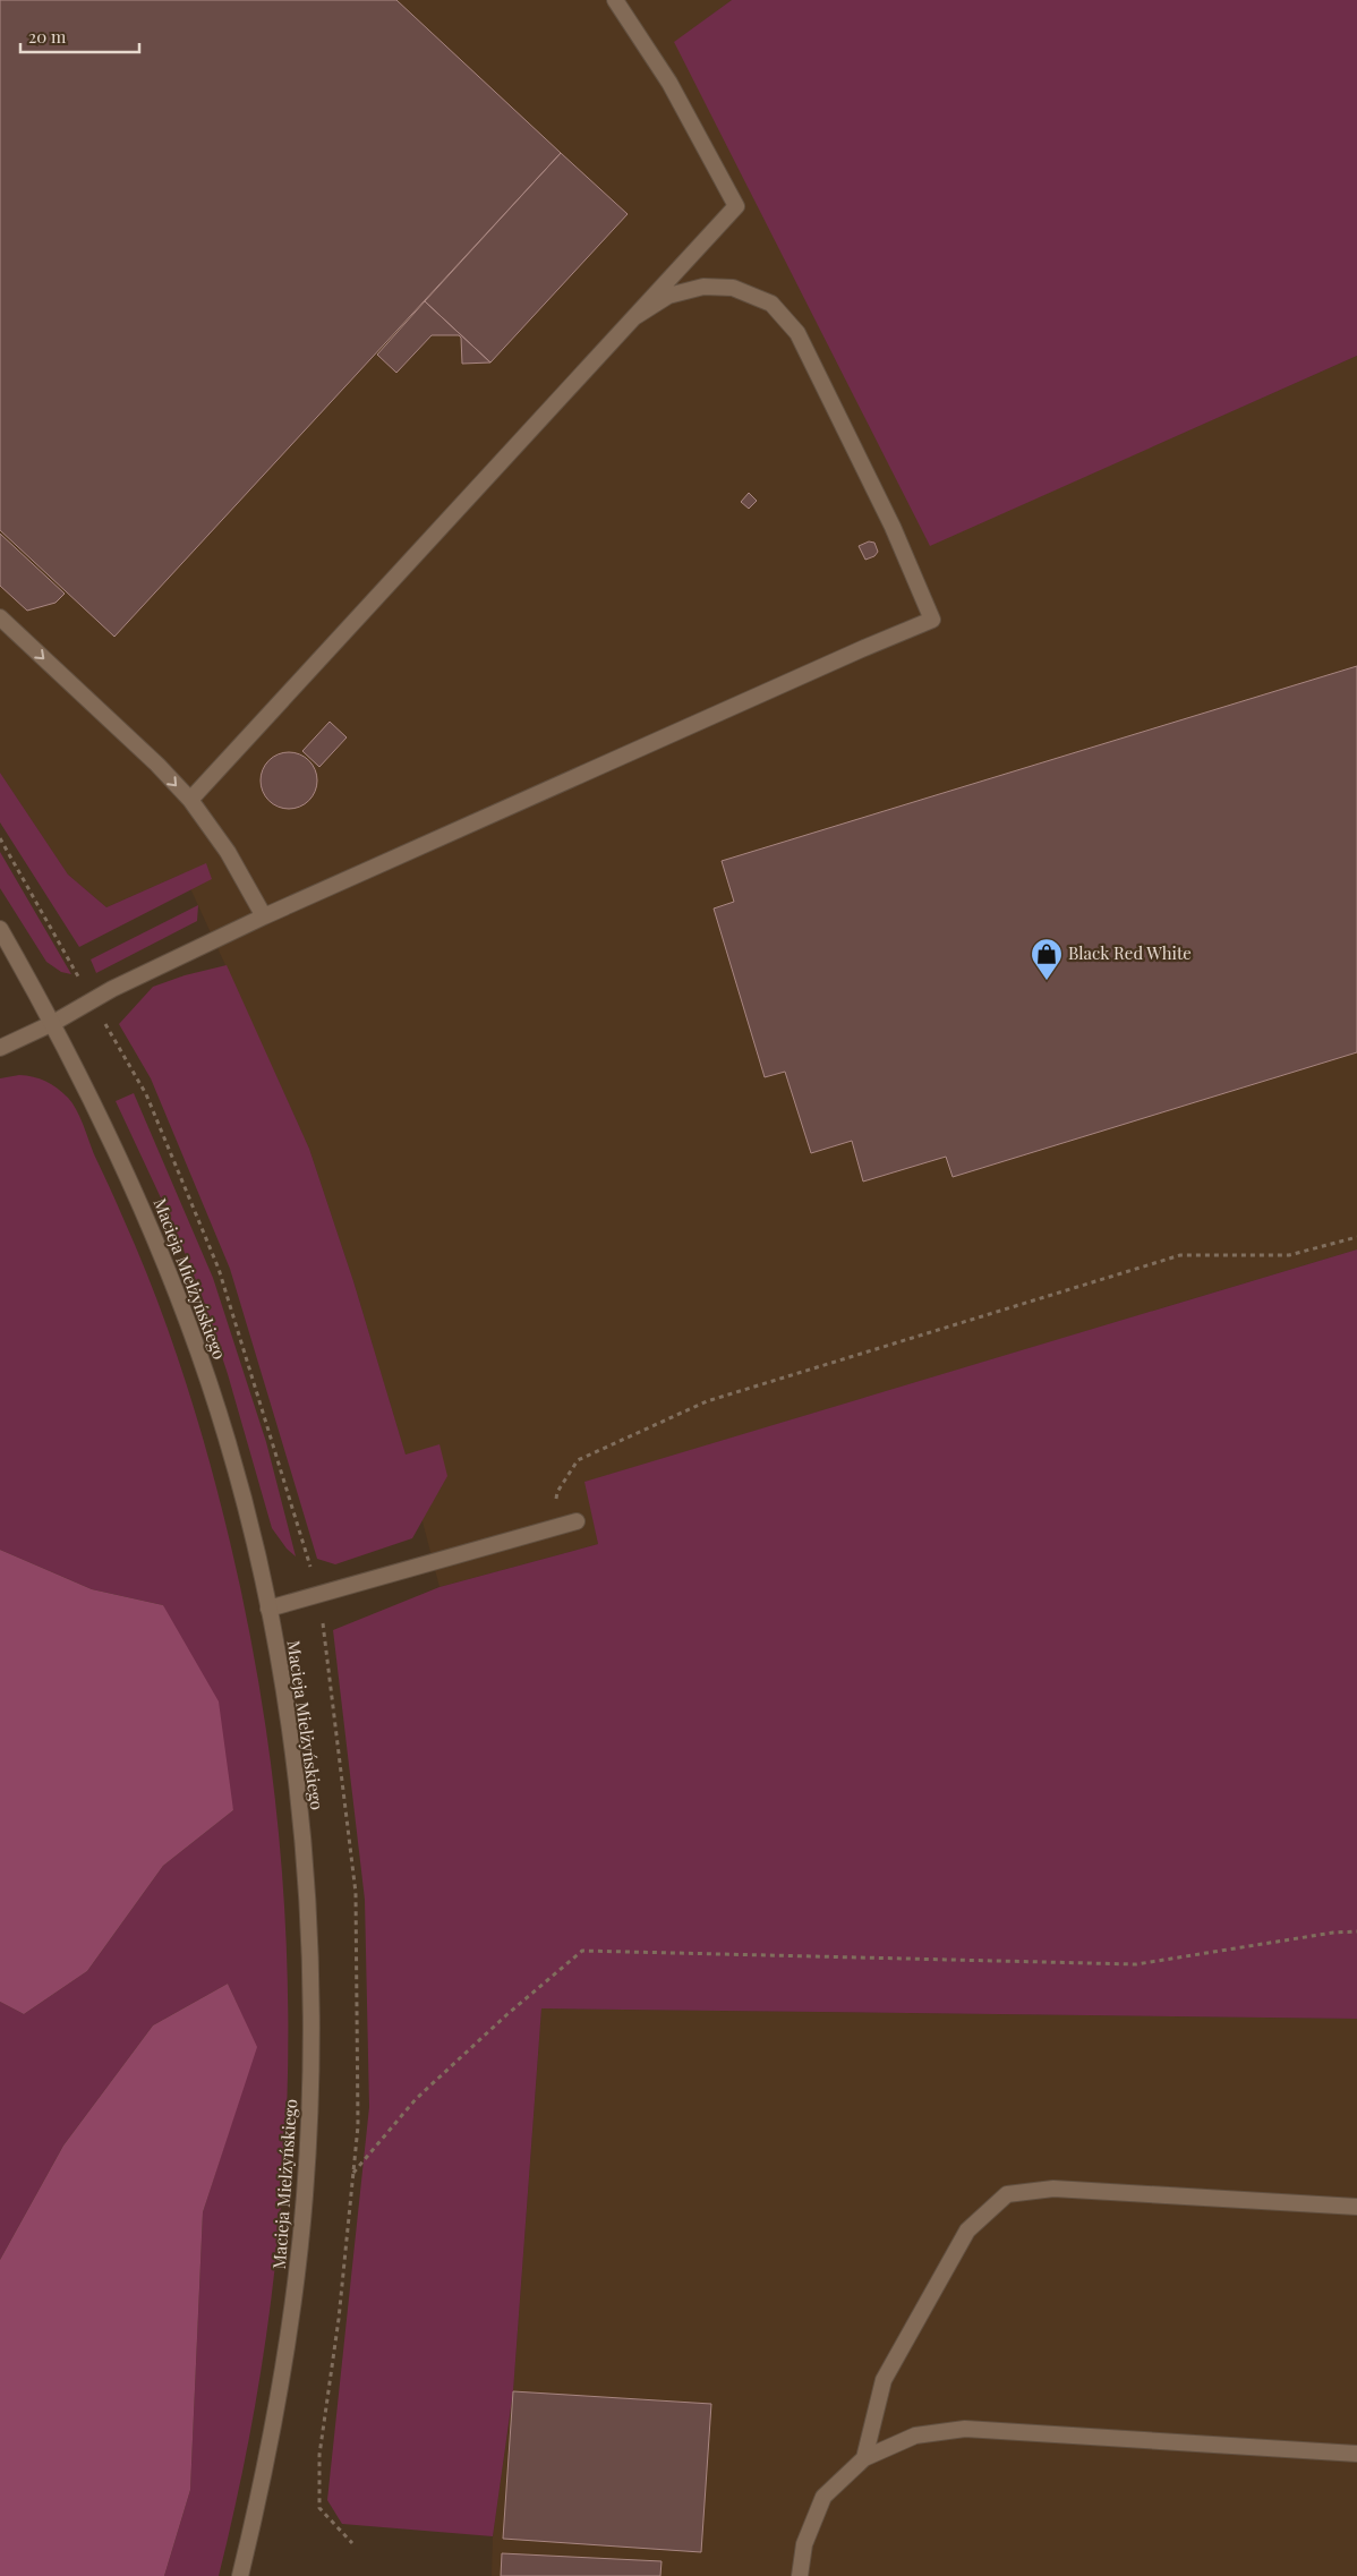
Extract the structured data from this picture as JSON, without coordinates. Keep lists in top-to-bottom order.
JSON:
{
  "streets": {
    "street": ["Macieja Mielżyńskiego"]
  },
  "places": {
    "shop": ["Black Red White"]
  },
  "scale_bar": "20 m"
}
